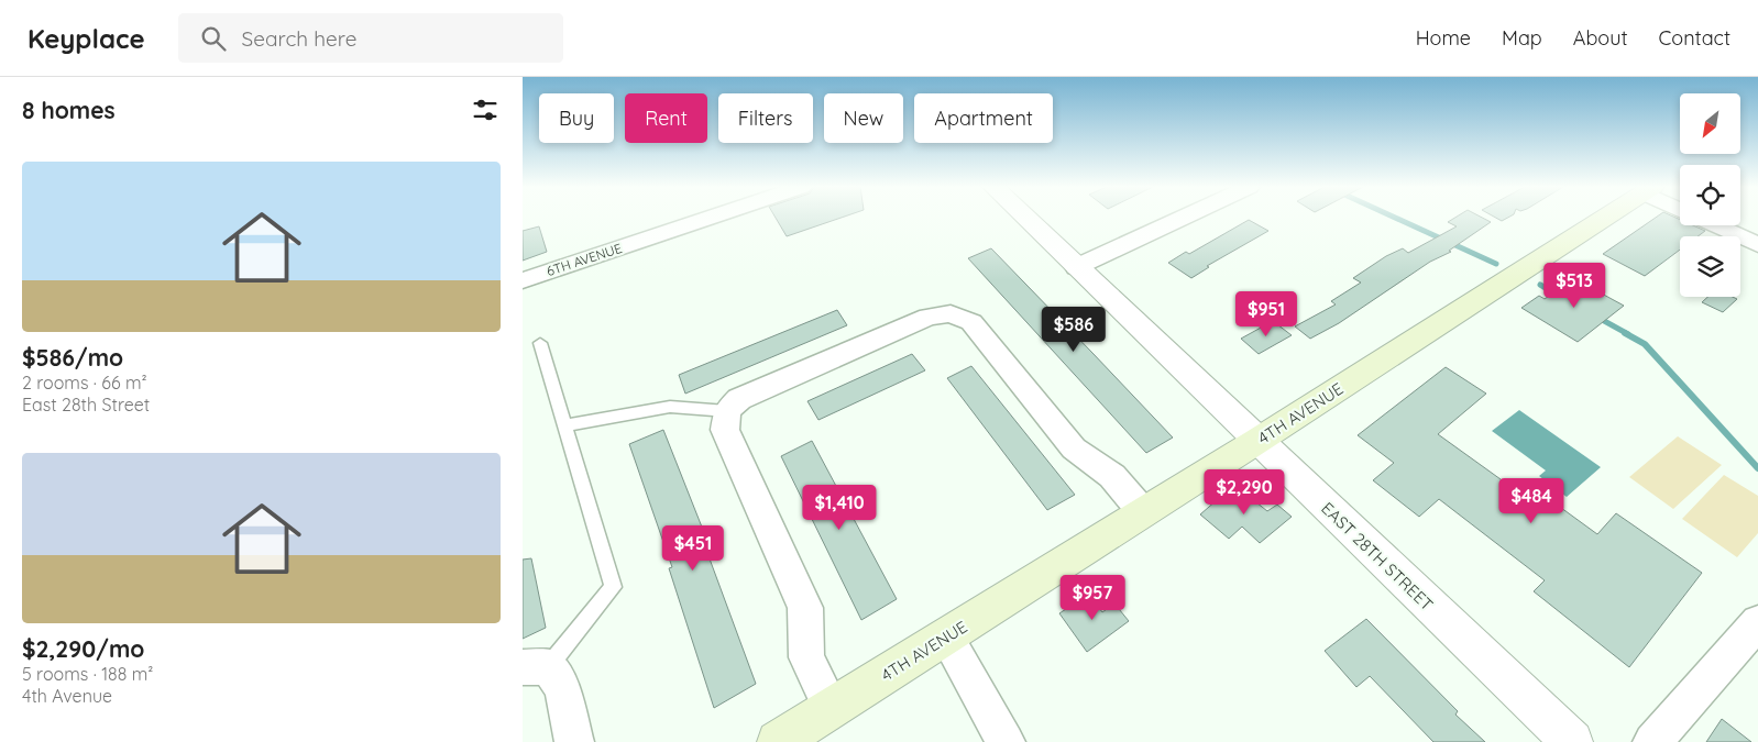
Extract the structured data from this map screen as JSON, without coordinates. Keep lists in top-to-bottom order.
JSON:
{
  "streets": {
    "main road": ["4TH AVENUE"],
    "street": ["6TH AVENUE", "EAST 28TH STREET"]
  },
  "crossings": [
    ["4TH AVENUE", "EAST 28TH STREET"]
  ],
  "north": "bottom left",
  "page": {
    "header": "Keyplace",
    "search": "Search here",
    "nav": [
      "Home",
      "Map",
      "About",
      "Contact"
    ],
    "heading": "8 homes",
    "chip": [
      "Buy",
      "Rent",
      "Filters",
      "New",
      "Apartment"
    ],
    "list": [
      {
        "name": "$586/mo",
        "note": "2 rooms · 66 m² · East 28th Street"
      },
      {
        "name": "$2,290/mo",
        "note": "5 rooms · 188 m² · 4th Avenue"
      }
    ],
    "price": [
      "$513",
      "$951",
      "$586",
      "$2,290",
      "$484",
      "$1,410",
      "$451",
      "$957"
    ]
  }
}
